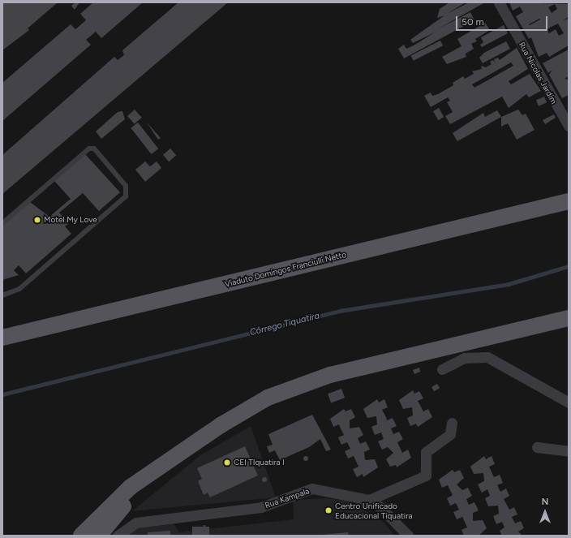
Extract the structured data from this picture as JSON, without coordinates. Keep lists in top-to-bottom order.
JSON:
{
  "streets": {
    "main road": ["Viaduto Domingos Franciulli Netto"],
    "street": ["Rua Nicolas Jardim", "Rua Kampala"]
  },
  "water": ["Córrego Tiquatira"],
  "places": ["Motel My Love", "CEI TIquatira I", "Centro Unificado Educacional Tiquatira"],
  "scale_bar": "50 m",
  "north": "top"
}
